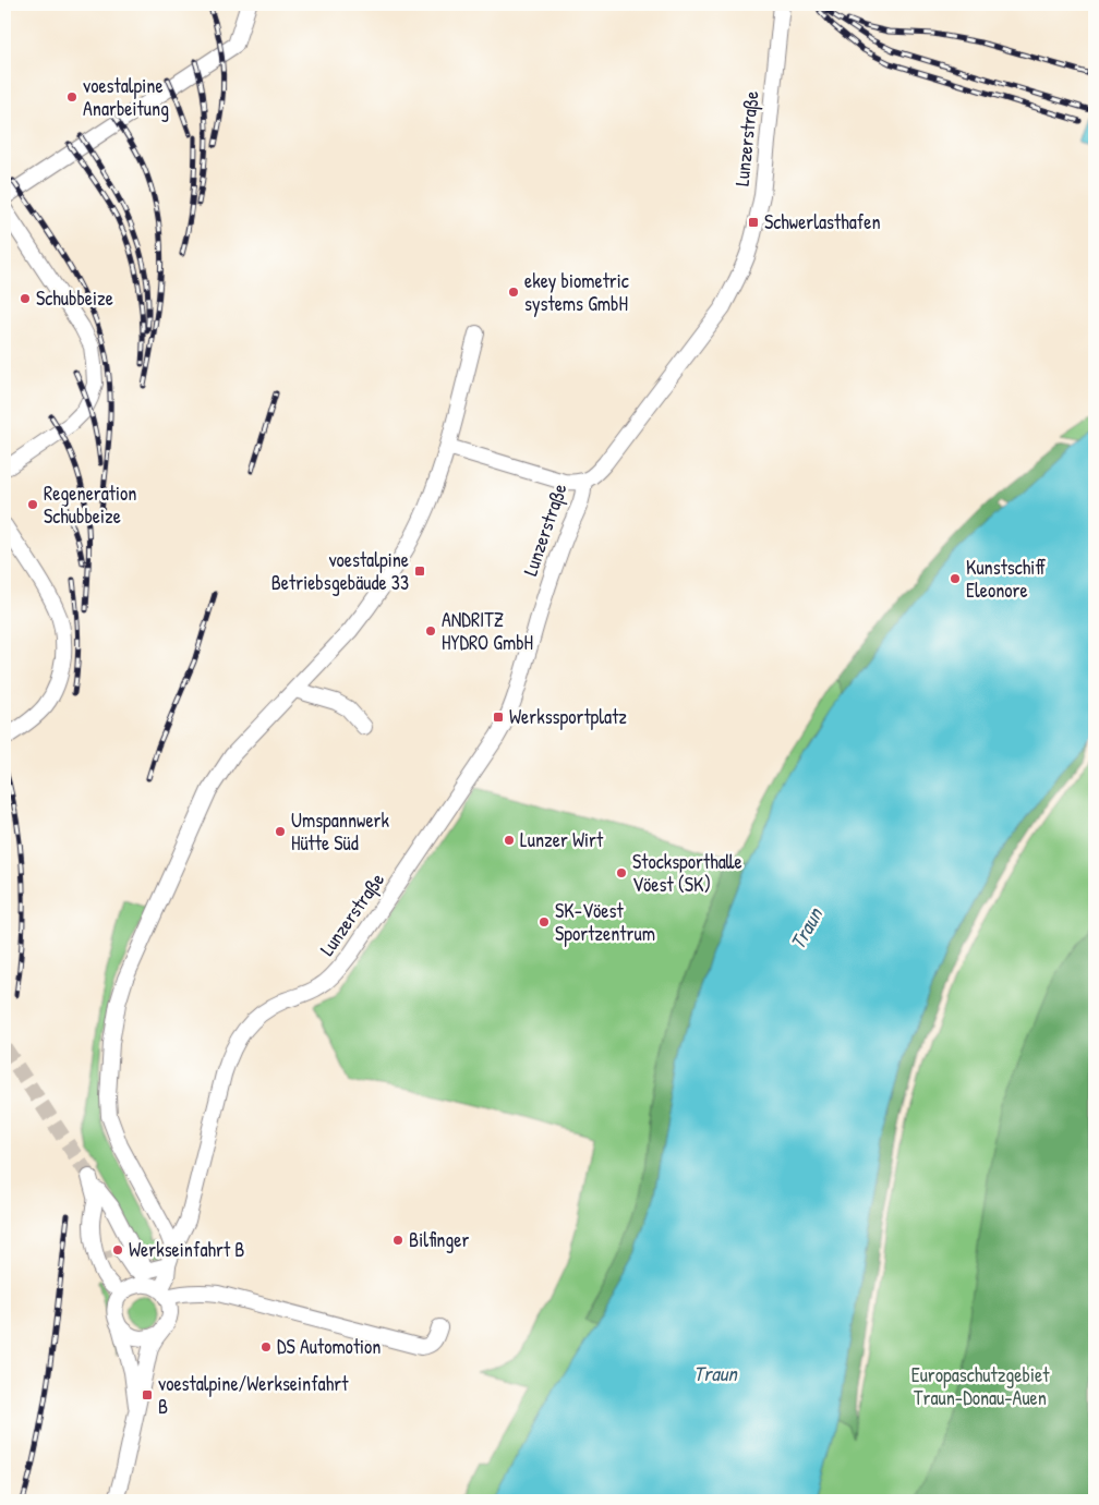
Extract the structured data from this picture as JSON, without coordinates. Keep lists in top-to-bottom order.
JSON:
{
  "streets": {
    "street": ["Lunzerstraße"]
  },
  "water": ["Traun"],
  "parks": ["Europaschutzgebiet Traun-Donau-Auen"],
  "places": {
    "other": [
      "voestalpine Anarbeitung",
      "ekey biometric systems GmbH",
      "Schubbeize",
      "Regeneration Schubbeize",
      "Kunstschiff Eleonore",
      "ANDRITZ HYDRO GmbH",
      "Umspannwerk Hütte Süd",
      "Lunzer Wirt",
      "Stocksporthalle Vöest (SK)",
      "SK-Vöest Sportzentrum",
      "Bilfinger",
      "Werkseinfahrt B",
      "DS Automotion"
    ],
    "transit": [
      "Schwerlasthafen",
      "voestalpine Betriebsgebäude 33",
      "Werkssportplatz",
      "voestalpine/Werkseinfahrt B"
    ]
  }
}
